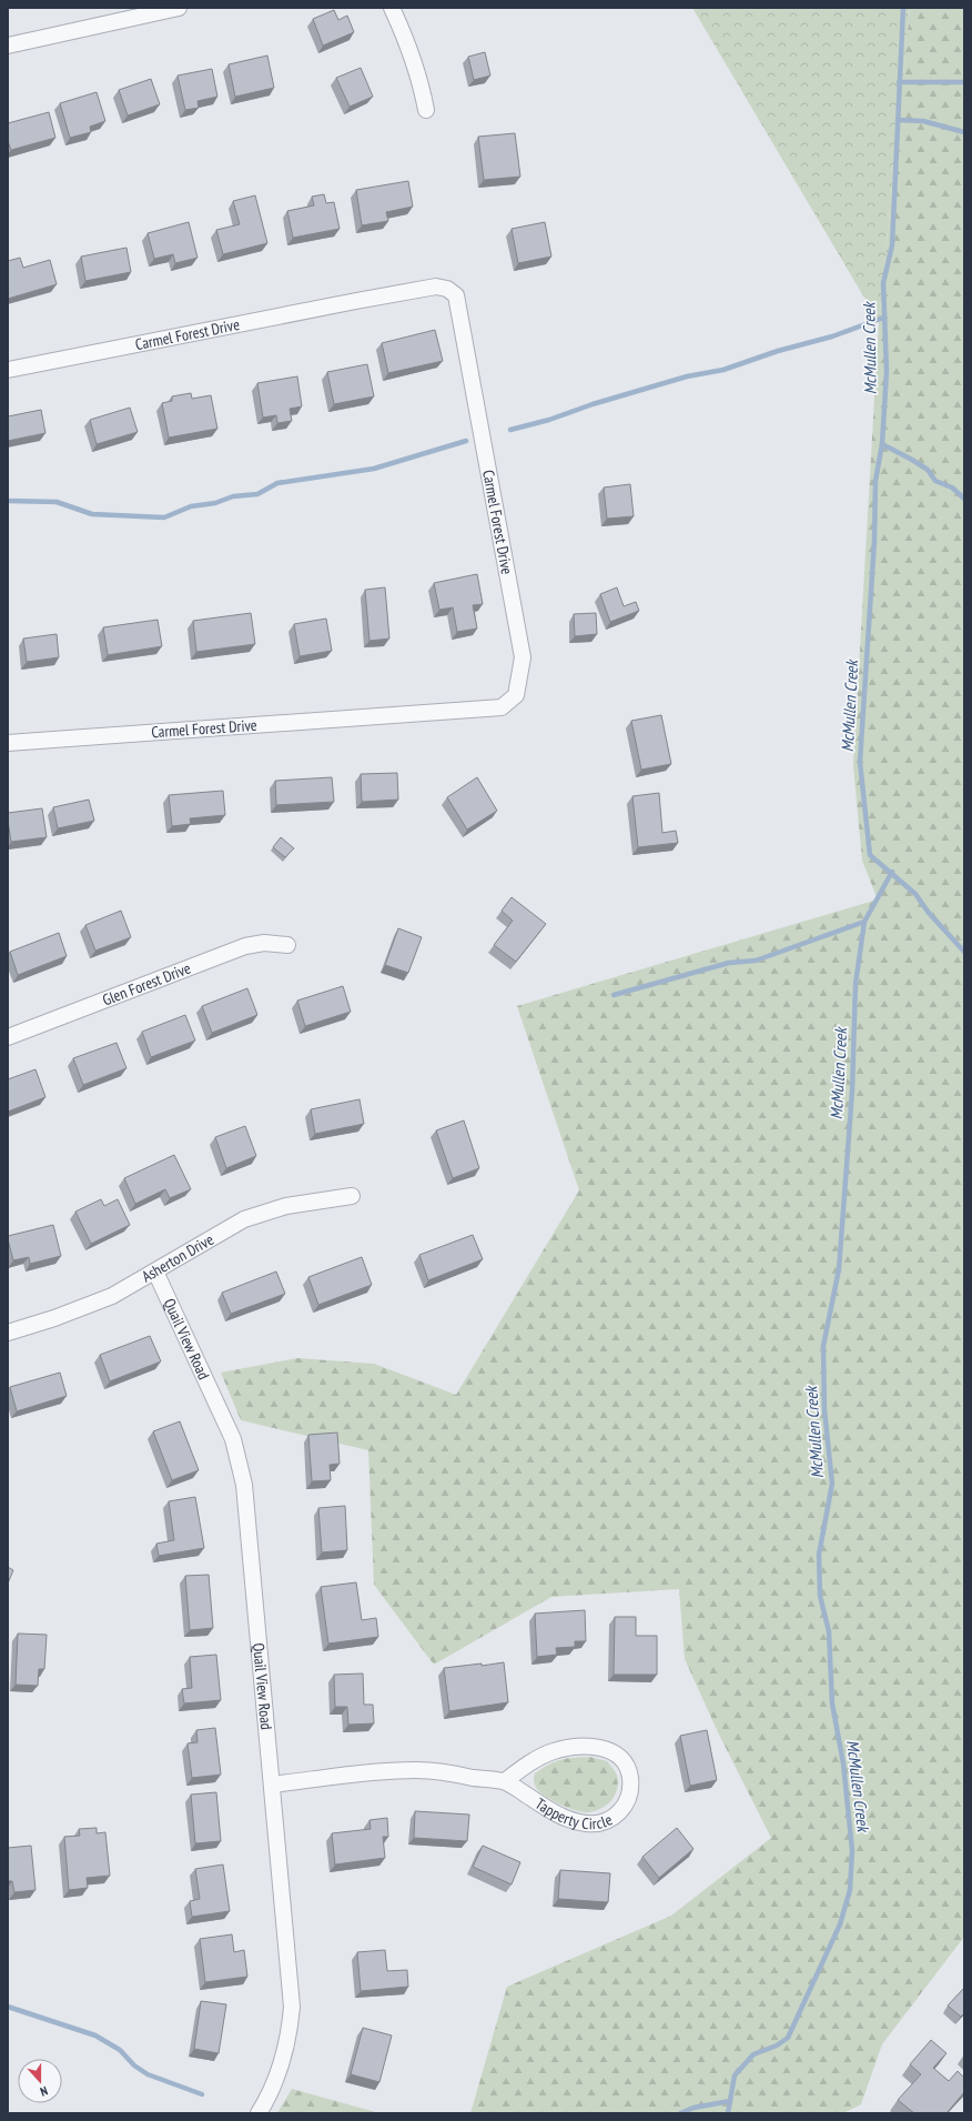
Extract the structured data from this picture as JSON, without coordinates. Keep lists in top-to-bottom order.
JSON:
{
  "streets": {
    "street": [
      "Carmel Forest Drive",
      "Glen Forest Drive",
      "Asherton Drive",
      "Quail View Road",
      "Tapperty Circle"
    ]
  },
  "crossings": [
    ["Asherton Drive", "Quail View Road"],
    ["Quail View Road", "Tapperty Circle"]
  ],
  "water": ["McMullen Creek"],
  "north": "bottom"
}
